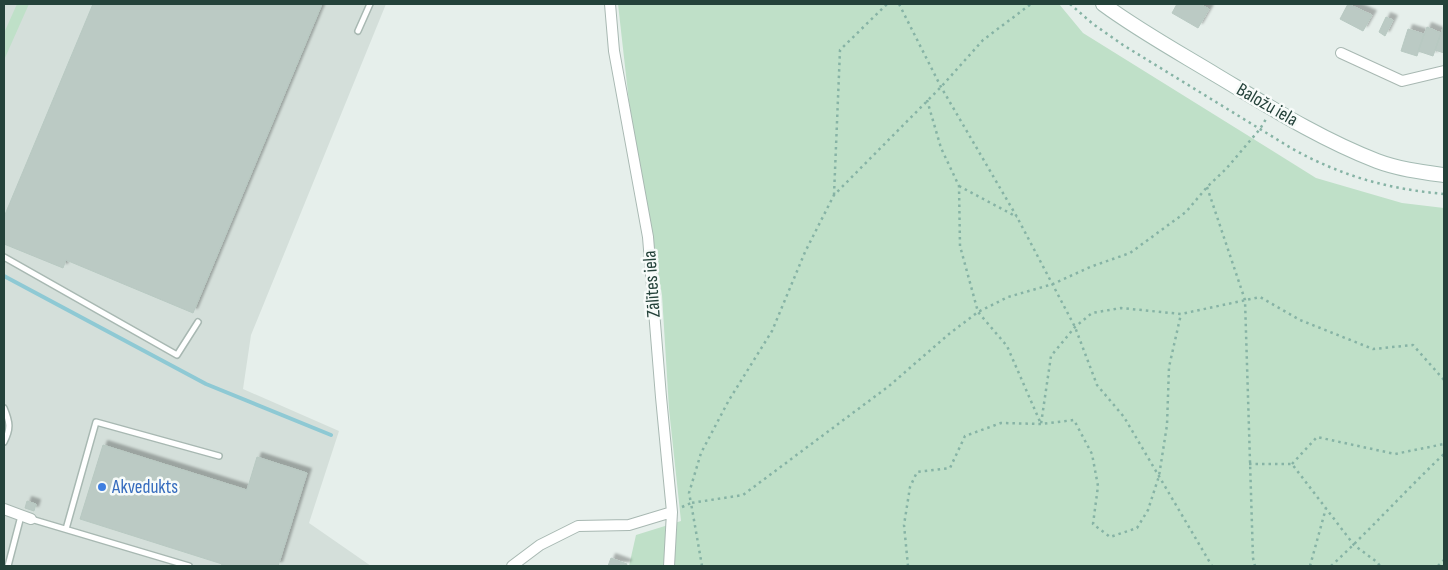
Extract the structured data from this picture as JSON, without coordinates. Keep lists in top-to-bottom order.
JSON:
{
  "streets": {
    "main road": ["Baložu iela"],
    "street": ["Zālītes iela"]
  },
  "places": ["Akvedukts"]
}
